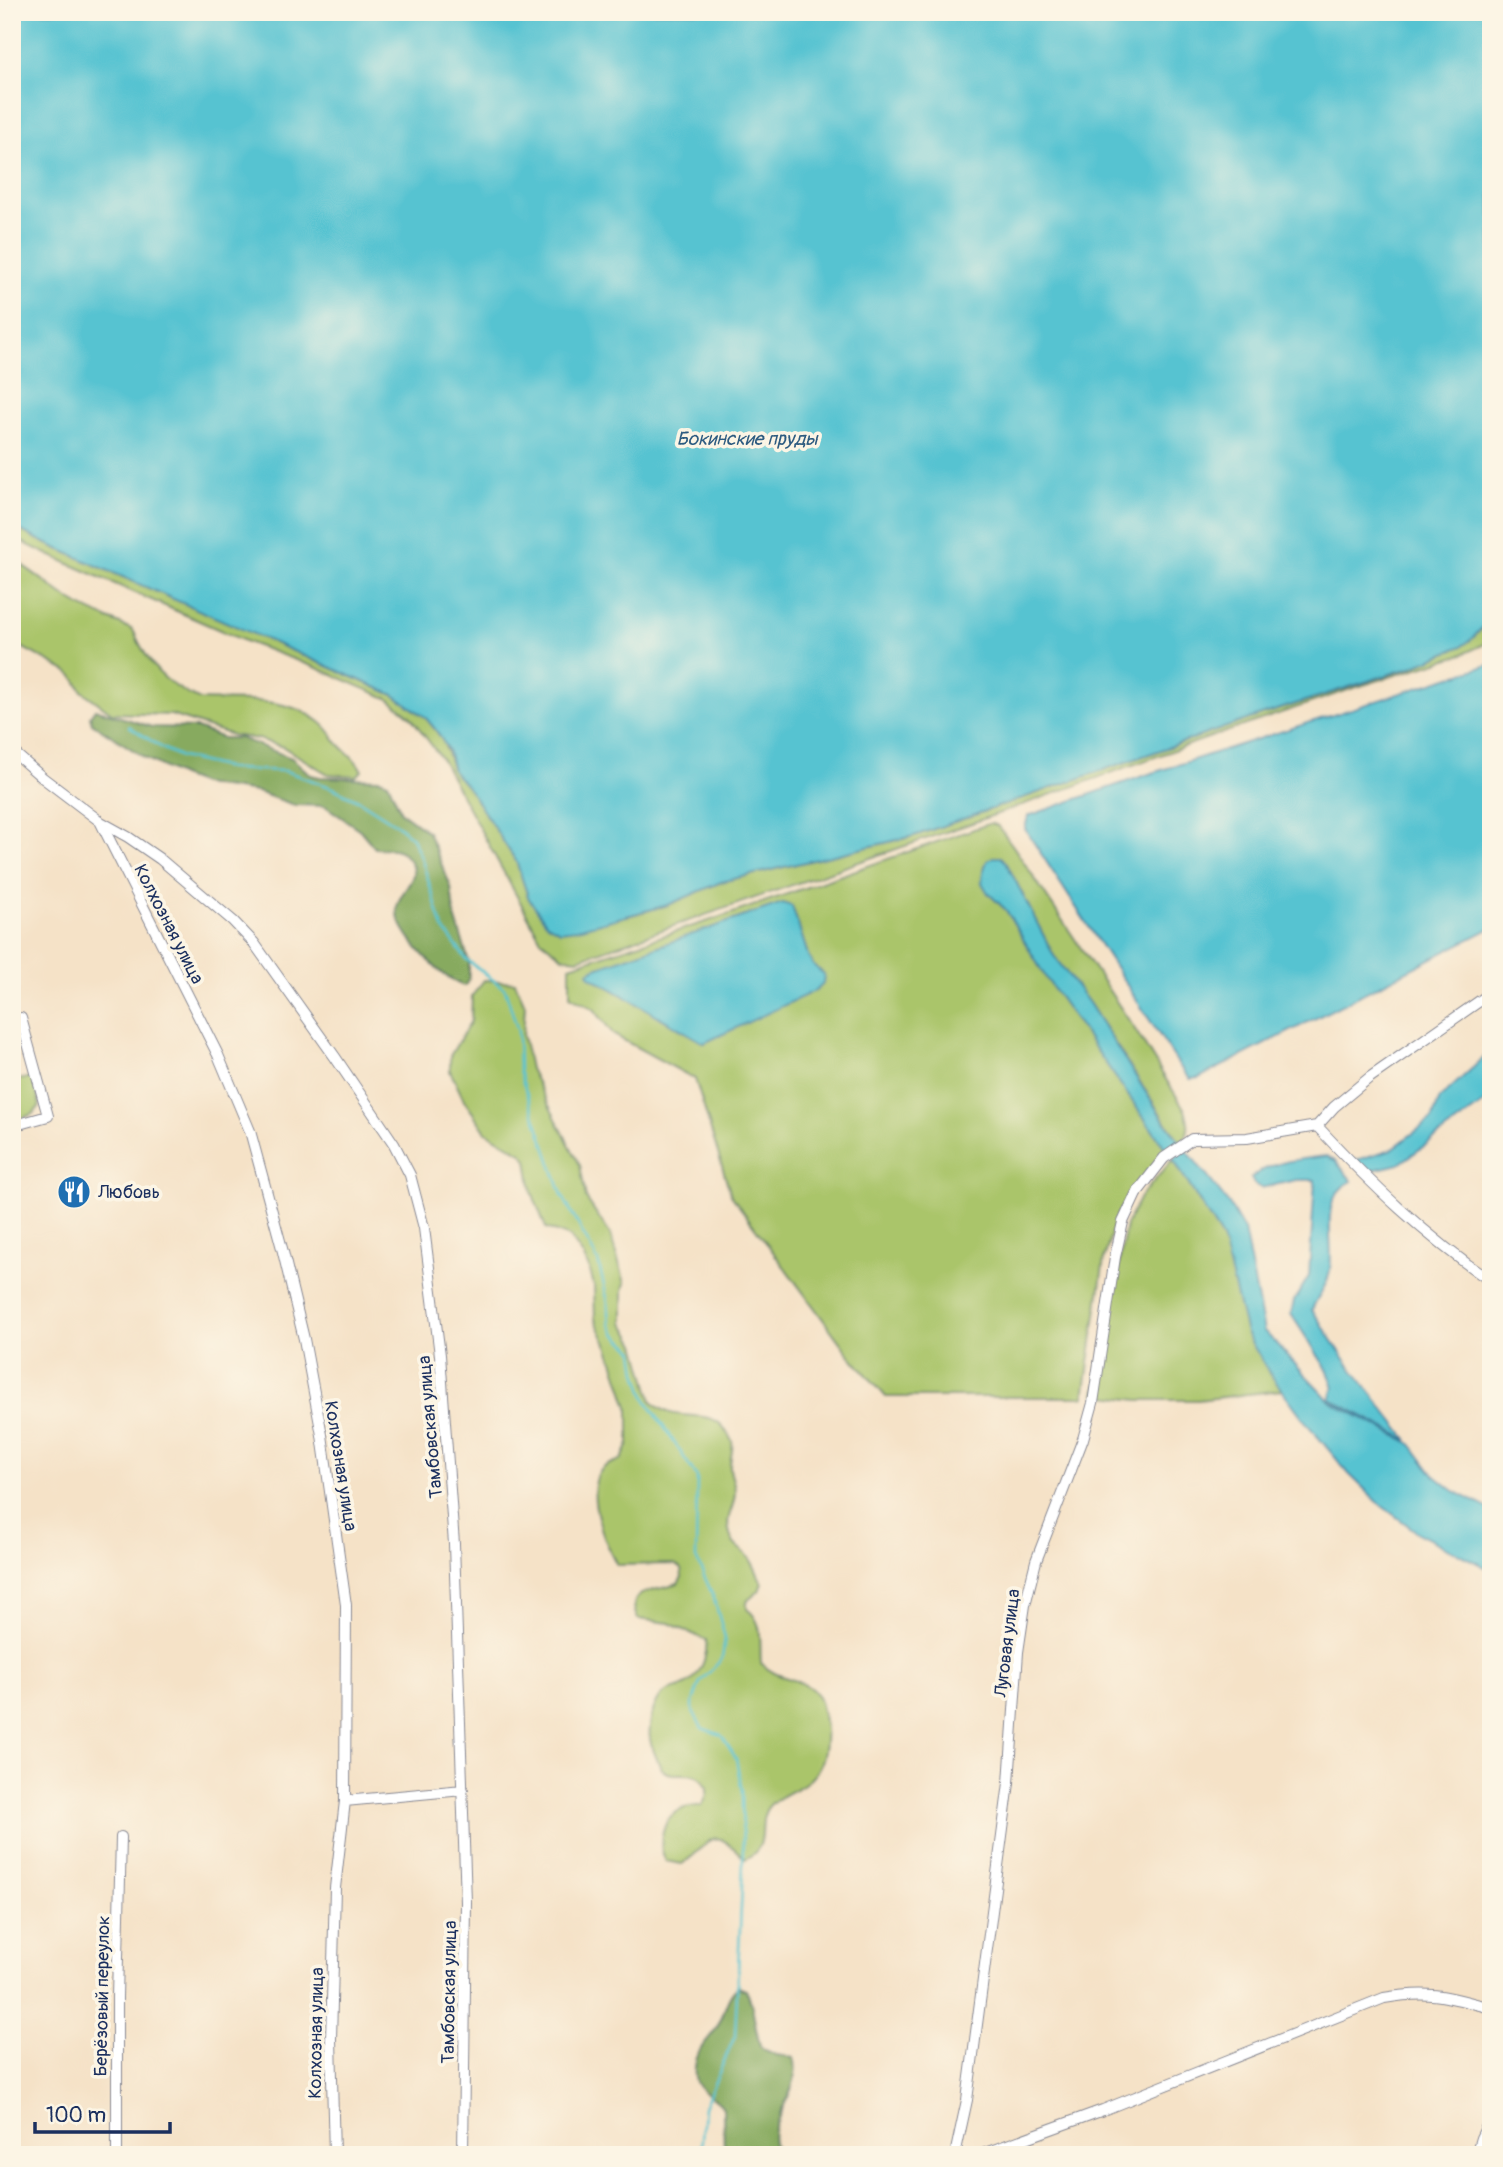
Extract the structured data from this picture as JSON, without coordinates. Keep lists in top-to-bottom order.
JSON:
{
  "streets": {
    "street": [
      "Колхозная улица",
      "Тамбовская улица",
      "Луговая улица",
      "Берёзовый переулок"
    ]
  },
  "crossings": [
    ["Колхозная улица", "Тамбовская улица"]
  ],
  "water": ["Бокинские пруды"],
  "places": {
    "restaurant": ["Любовь"]
  },
  "scale_bar": "100 m"
}
